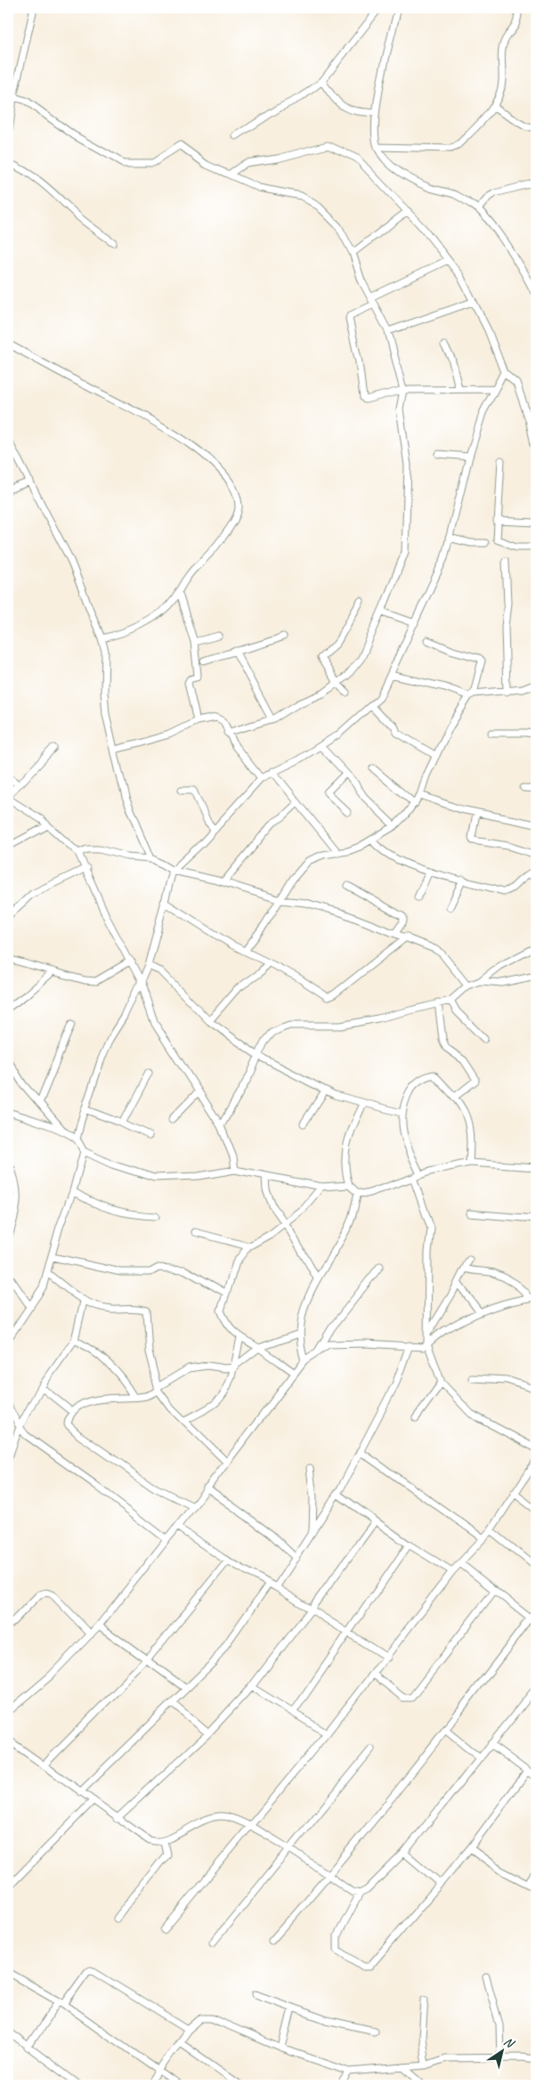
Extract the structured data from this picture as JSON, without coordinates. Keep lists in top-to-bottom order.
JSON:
{
  "north": "top right"
}
